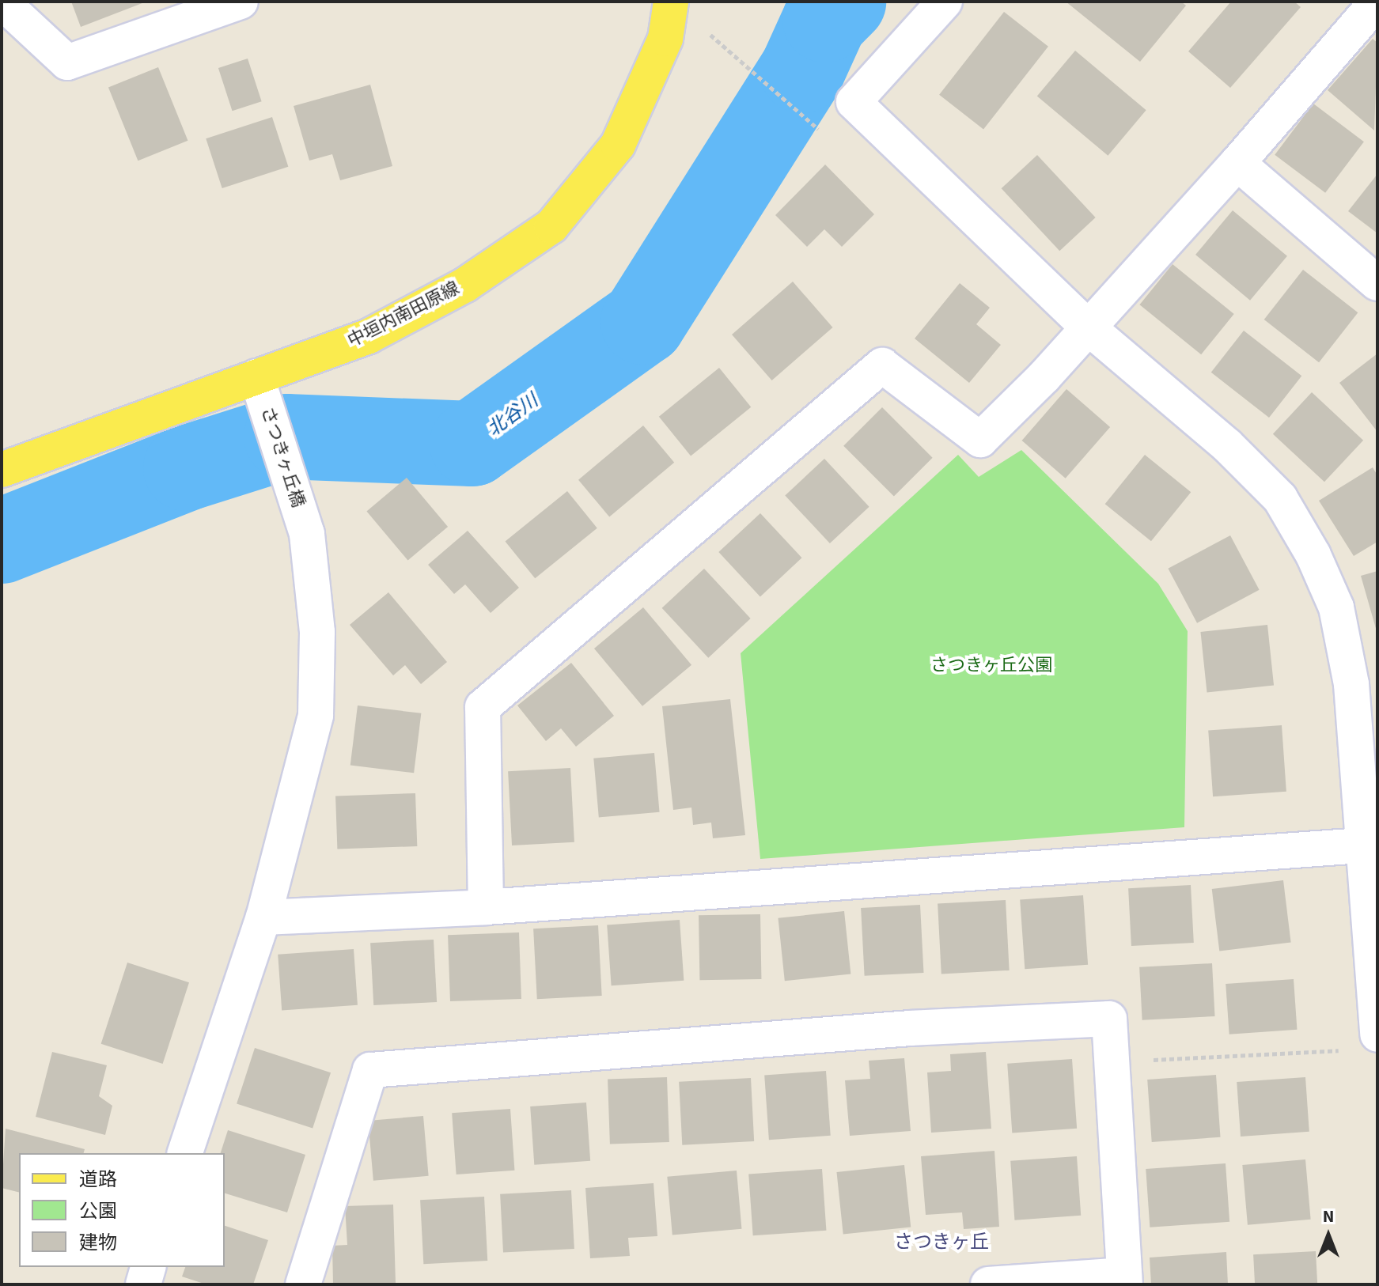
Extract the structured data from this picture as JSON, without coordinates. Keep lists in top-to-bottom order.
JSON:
{
  "streets": {
    "main road": ["中垣内南田原線"],
    "street": ["さつきヶ丘橋"]
  },
  "crossings": [
    ["中垣内南田原線", "さつきヶ丘橋"]
  ],
  "districts": ["さつきヶ丘"],
  "water": ["北谷川"],
  "parks": ["さつきヶ丘公園"],
  "legend": ["道路", "公園", "建物"],
  "north": "top"
}
